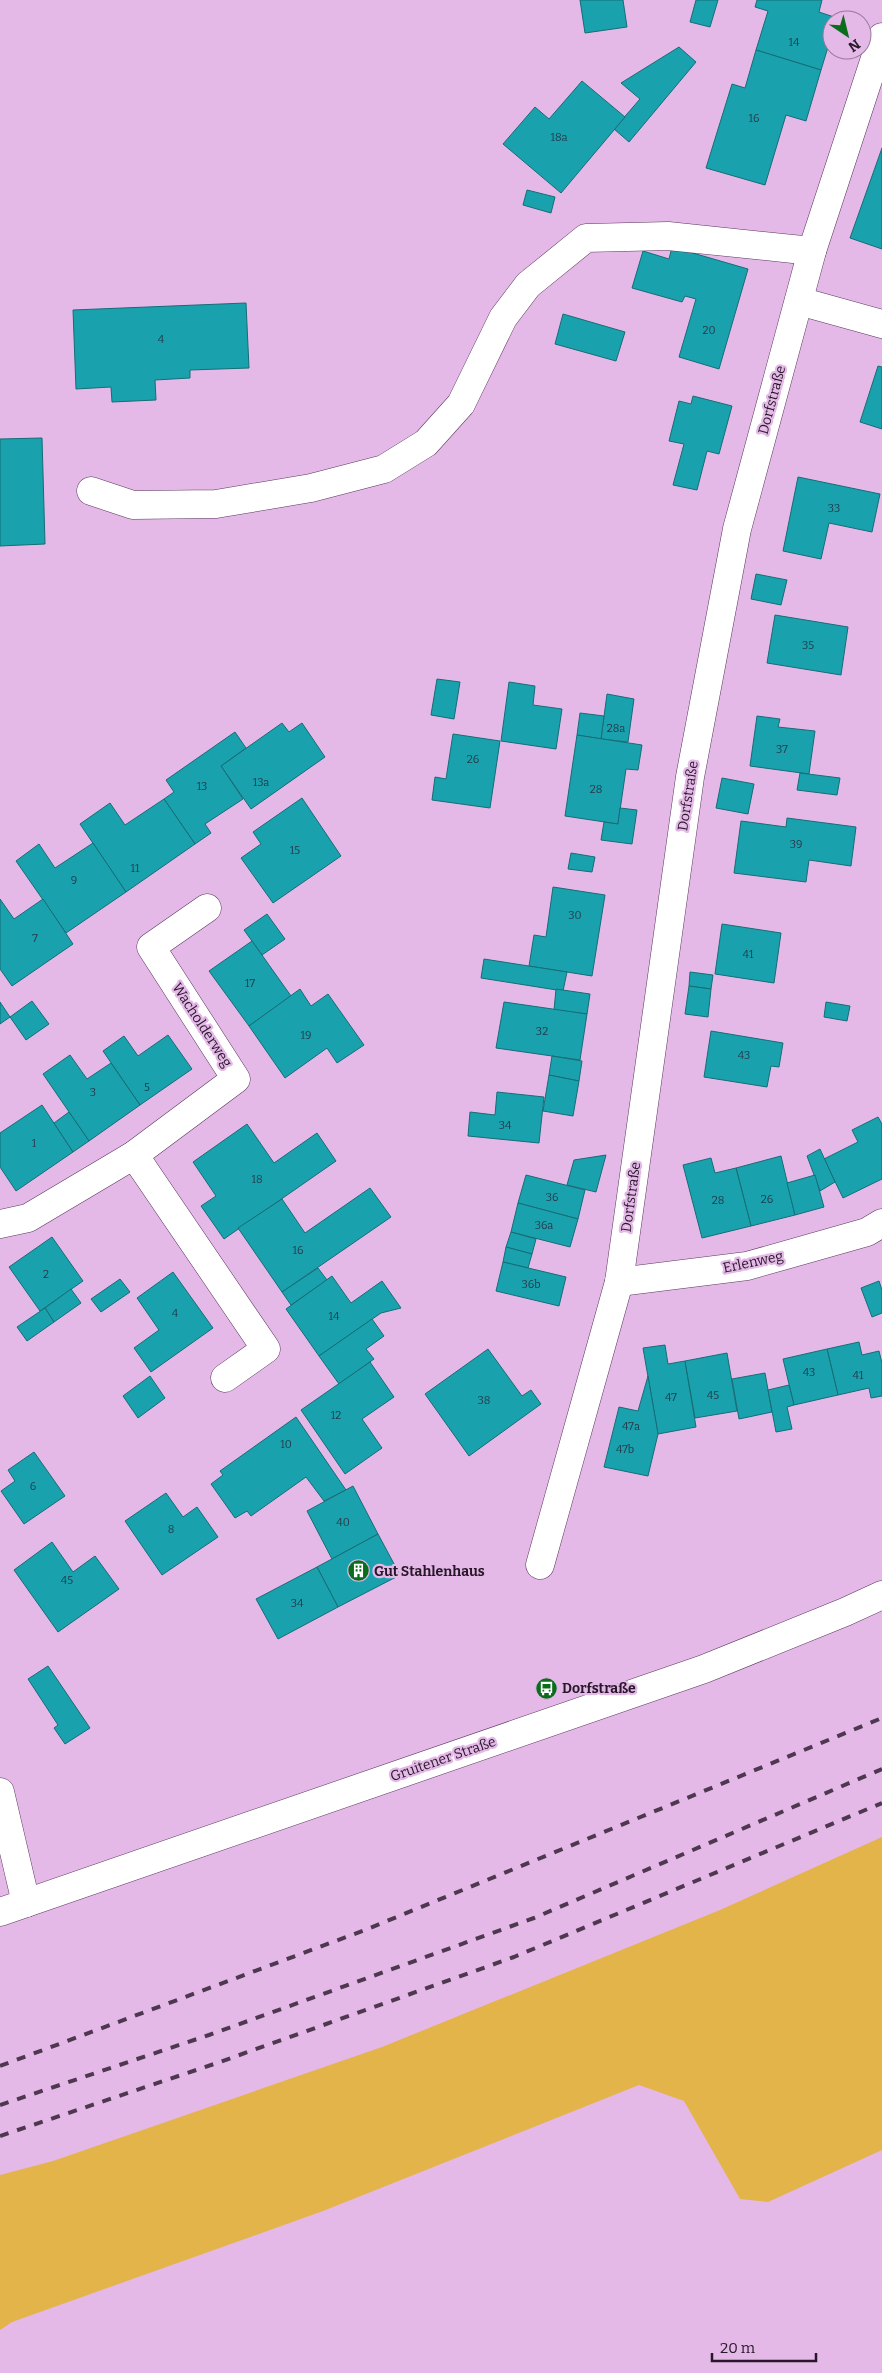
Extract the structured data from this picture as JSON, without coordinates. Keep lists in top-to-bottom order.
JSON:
{
  "streets": {
    "street": [
      "Dorfstraße",
      "Wacholderweg",
      "Erlenweg",
      "Gruitener Straße"
    ]
  },
  "crossings": [
    ["Dorfstraße", "Erlenweg"]
  ],
  "places": {
    "building": ["Gut Stahlenhaus"],
    "bus stop": ["Dorfstraße"]
  },
  "house_numbers": [
    "14",
    "16",
    "18a",
    "20",
    "4",
    "33",
    "35",
    "28a",
    "37",
    "26",
    "13a",
    "13",
    "28",
    "39",
    "15",
    "11",
    "9",
    "30",
    "7",
    "41",
    "17",
    "32",
    "19",
    "43",
    "5",
    "3",
    "34",
    "1",
    "18",
    "36",
    "26",
    "28",
    "36a",
    "16",
    "2",
    "36b",
    "4",
    "14",
    "43",
    "41",
    "45",
    "47",
    "38",
    "12",
    "47a",
    "10",
    "47b",
    "6",
    "40",
    "8",
    "45",
    "34"
  ],
  "scale_bar": "20 m",
  "north": "bottom right"
}
